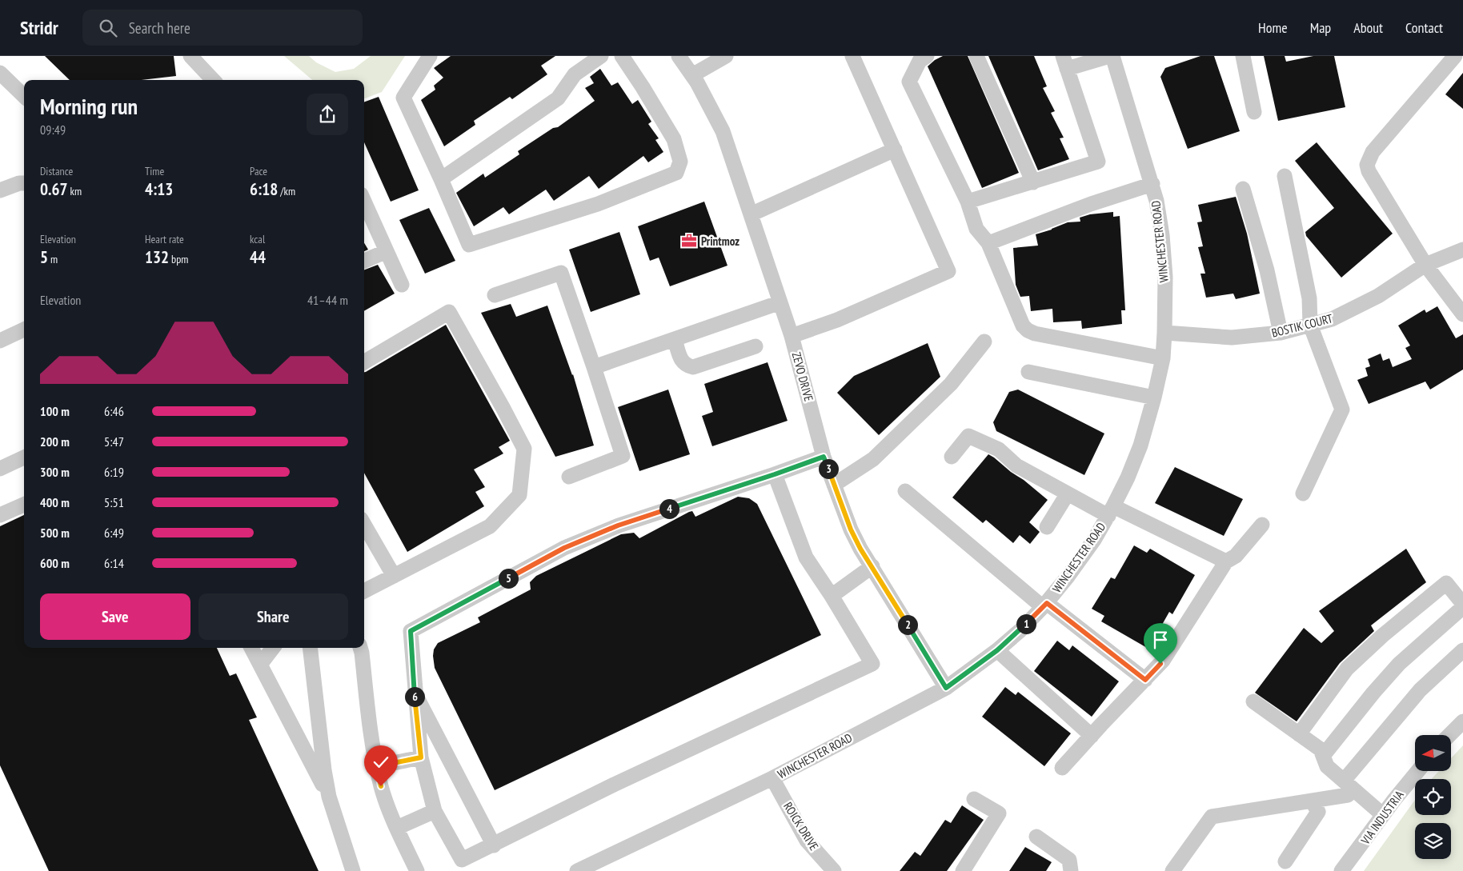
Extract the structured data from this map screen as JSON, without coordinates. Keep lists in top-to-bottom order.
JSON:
{
  "streets": {
    "street": [
      "WINCHESTER ROAD",
      "BOSTIK COURT",
      "ZEVO DRIVE",
      "VIA INDUSTRIA",
      "ROICK DRIVE"
    ]
  },
  "crossings": [
    ["WINCHESTER ROAD", "BOSTIK COURT"],
    ["WINCHESTER ROAD", "ZEVO DRIVE"],
    ["WINCHESTER ROAD", "ROICK DRIVE"]
  ],
  "places": {
    "office": ["Printmoz"]
  },
  "north": "left",
  "page": {
    "header": "Stridr",
    "search": "Search here",
    "nav": [
      "Home",
      "Map",
      "About",
      "Contact"
    ],
    "heading": ["Morning run", "09:49"],
    "stats": [
      ["Distance", "0.67 km"],
      ["Time", "4:13"],
      ["Pace", "6:18 /km"],
      ["Elevation", "5 m"],
      ["Heart rate", "132 bpm"],
      ["kcal", "44"]
    ],
    "chart": ["Elevation", "41–44 m"],
    "list": [
      {
        "name": "100 m",
        "note": "6:46"
      },
      {
        "name": "200 m",
        "note": "5:47"
      },
      {
        "name": "300 m",
        "note": "6:19"
      },
      {
        "name": "400 m",
        "note": "5:51"
      },
      {
        "name": "500 m",
        "note": "6:49"
      },
      {
        "name": "600 m",
        "note": "6:14"
      }
    ],
    "pins": [
      "3",
      "4",
      "5",
      "1",
      "2",
      "6"
    ],
    "buttons": ["Save", "Share"]
  }
}
